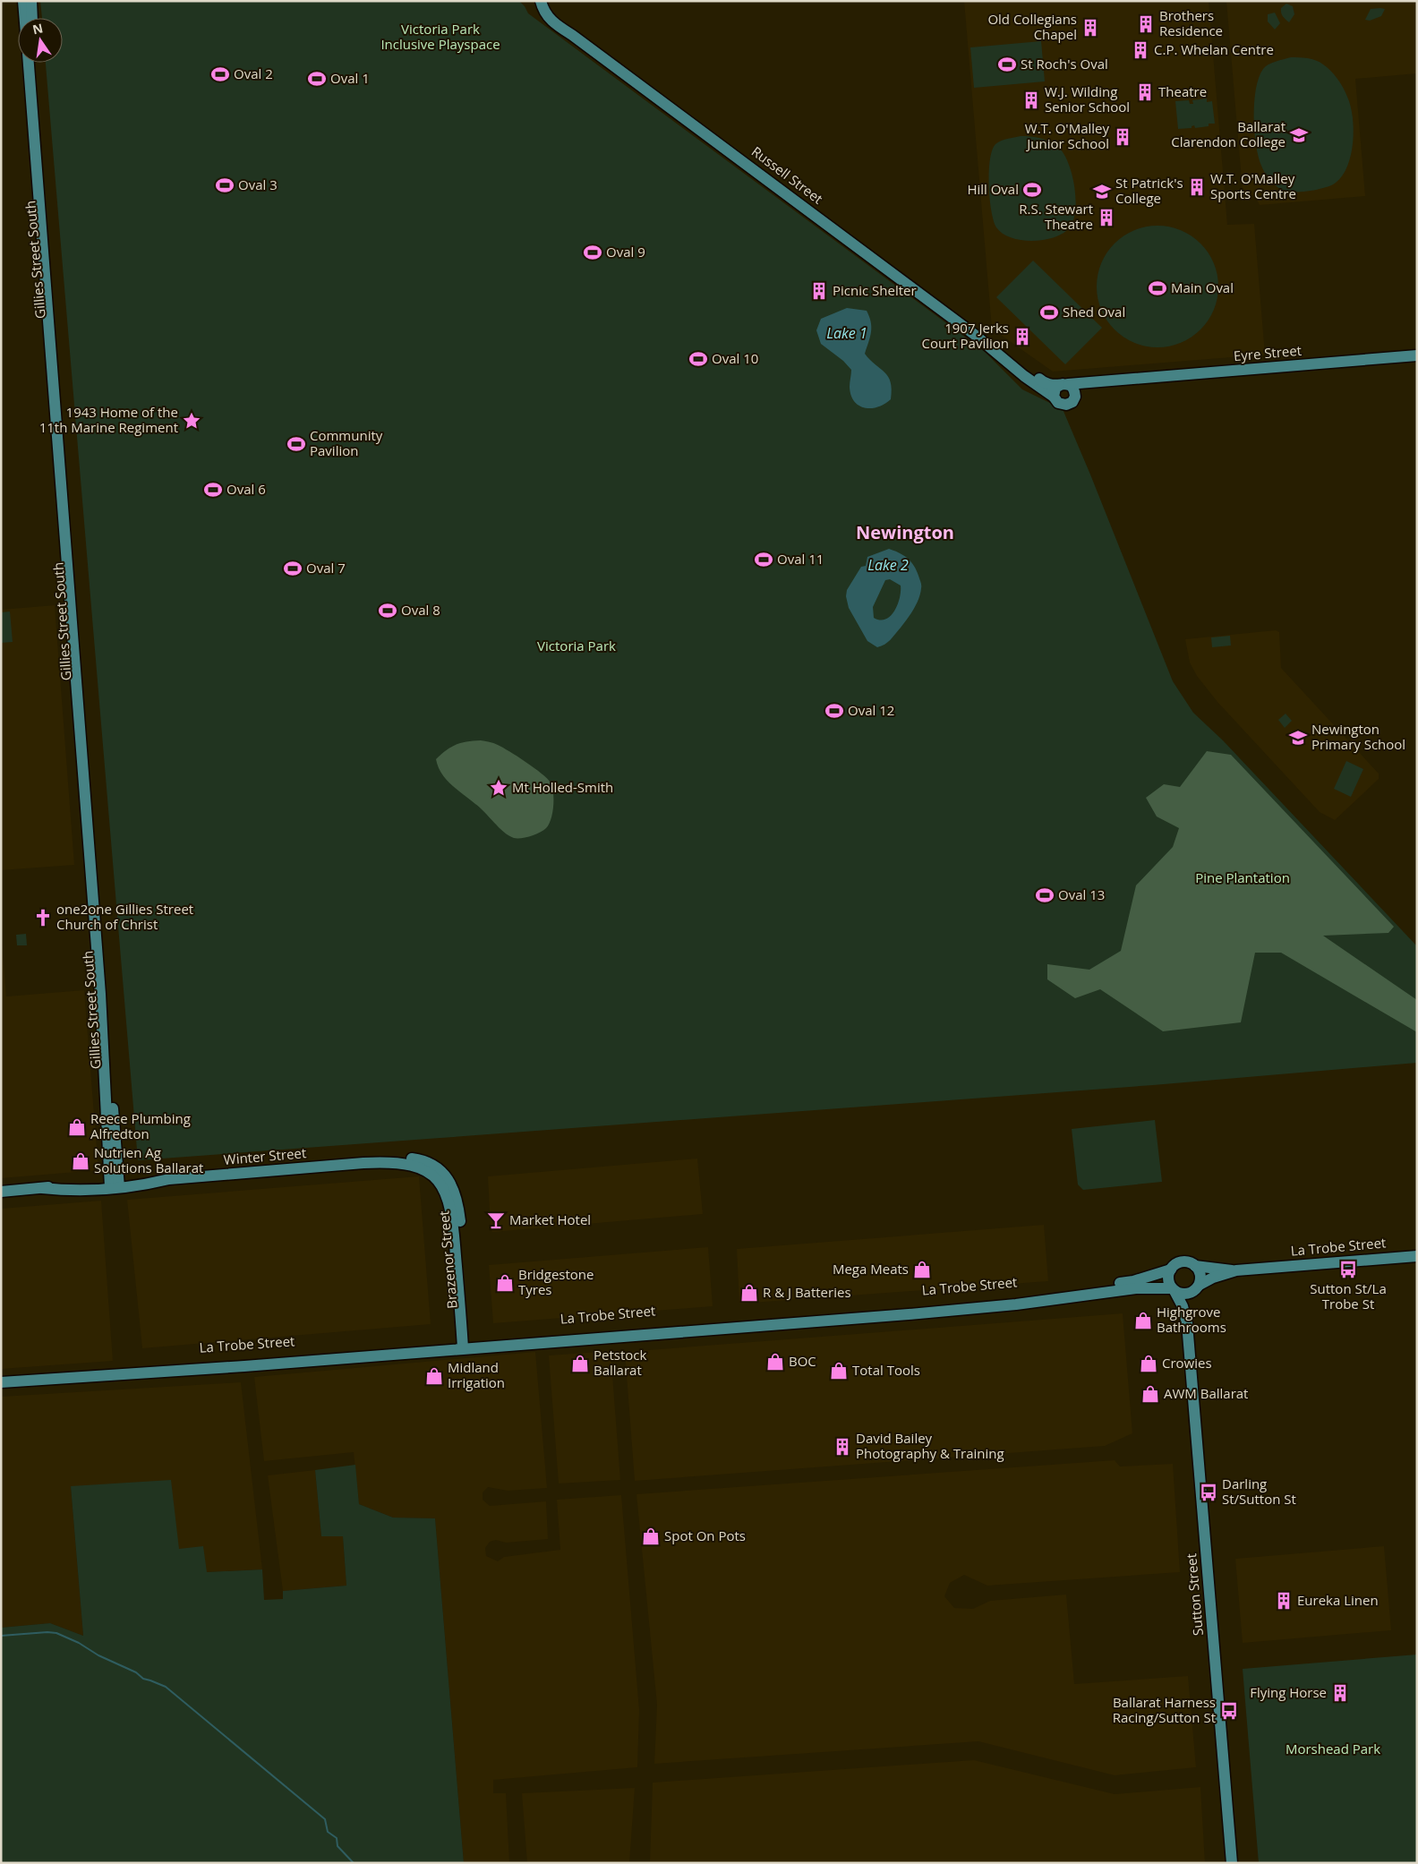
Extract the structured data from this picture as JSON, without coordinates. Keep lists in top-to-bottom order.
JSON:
{
  "streets": {
    "main road": [
      "Russell Street",
      "Gillies Street South",
      "Eyre Street",
      "Winter Street",
      "La Trobe Street",
      "Brazenor Street",
      "Sutton Street"
    ]
  },
  "crossings": [
    ["Russell Street", "Eyre Street"],
    ["Gillies Street South", "Winter Street"],
    ["Winter Street", "Brazenor Street"],
    ["La Trobe Street", "Brazenor Street"],
    ["La Trobe Street", "Sutton Street"]
  ],
  "districts": ["Newington"],
  "water": ["Lake 1", "Lake 2"],
  "parks": [
    "Victoria Park Inclusive Playspace",
    "Victoria Park",
    "Pine Plantation",
    "Morshead Park"
  ],
  "places": {
    "building": [
      "Brothers Residence",
      "Old Collegians Chapel",
      "C.P. Whelan Centre",
      "Theatre",
      "W.J. Wilding Senior School",
      "W.T. O'Malley Junior School",
      "W.T. O'Malley Sports Centre",
      "R.S. Stewart Theatre",
      "Picnic Shelter",
      "1907 Jerks Court Pavilion",
      "David Bailey Photography & Training",
      "Eureka Linen",
      "Flying Horse"
    ],
    "sports": [
      "St Roch's Oval",
      "Oval 2",
      "Oval 1",
      "Oval 3",
      "Hill Oval",
      "Oval 9",
      "Main Oval",
      "Shed Oval",
      "Oval 10",
      "Community Pavilion",
      "Oval 6",
      "Oval 11",
      "Oval 7",
      "Oval 8",
      "Oval 12",
      "Oval 13"
    ],
    "school or university": ["Ballarat Clarendon College", "St Patrick's College", "Newington Primary School"],
    "place": ["1943 Home of the 11th Marine Regiment", "Mt Holled-Smith"],
    "church": ["one2one Gillies Street Church of Christ"],
    "shop": [
      "Reece Plumbing Alfredton",
      "Nutrien Ag Solutions Ballarat",
      "Mega Meats",
      "Bridgestone Tyres",
      "R & J Batteries",
      "Highgrove Bathrooms",
      "BOC",
      "Petstock Ballarat",
      "Crowies",
      "Total Tools",
      "Midland Irrigation",
      "AWM Ballarat",
      "Spot On Pots"
    ],
    "bar": ["Market Hotel"],
    "bus stop": ["Sutton St/La Trobe St", "Darling St/Sutton St", "Ballarat Harness Racing/Sutton St"]
  },
  "north": "top"
}
